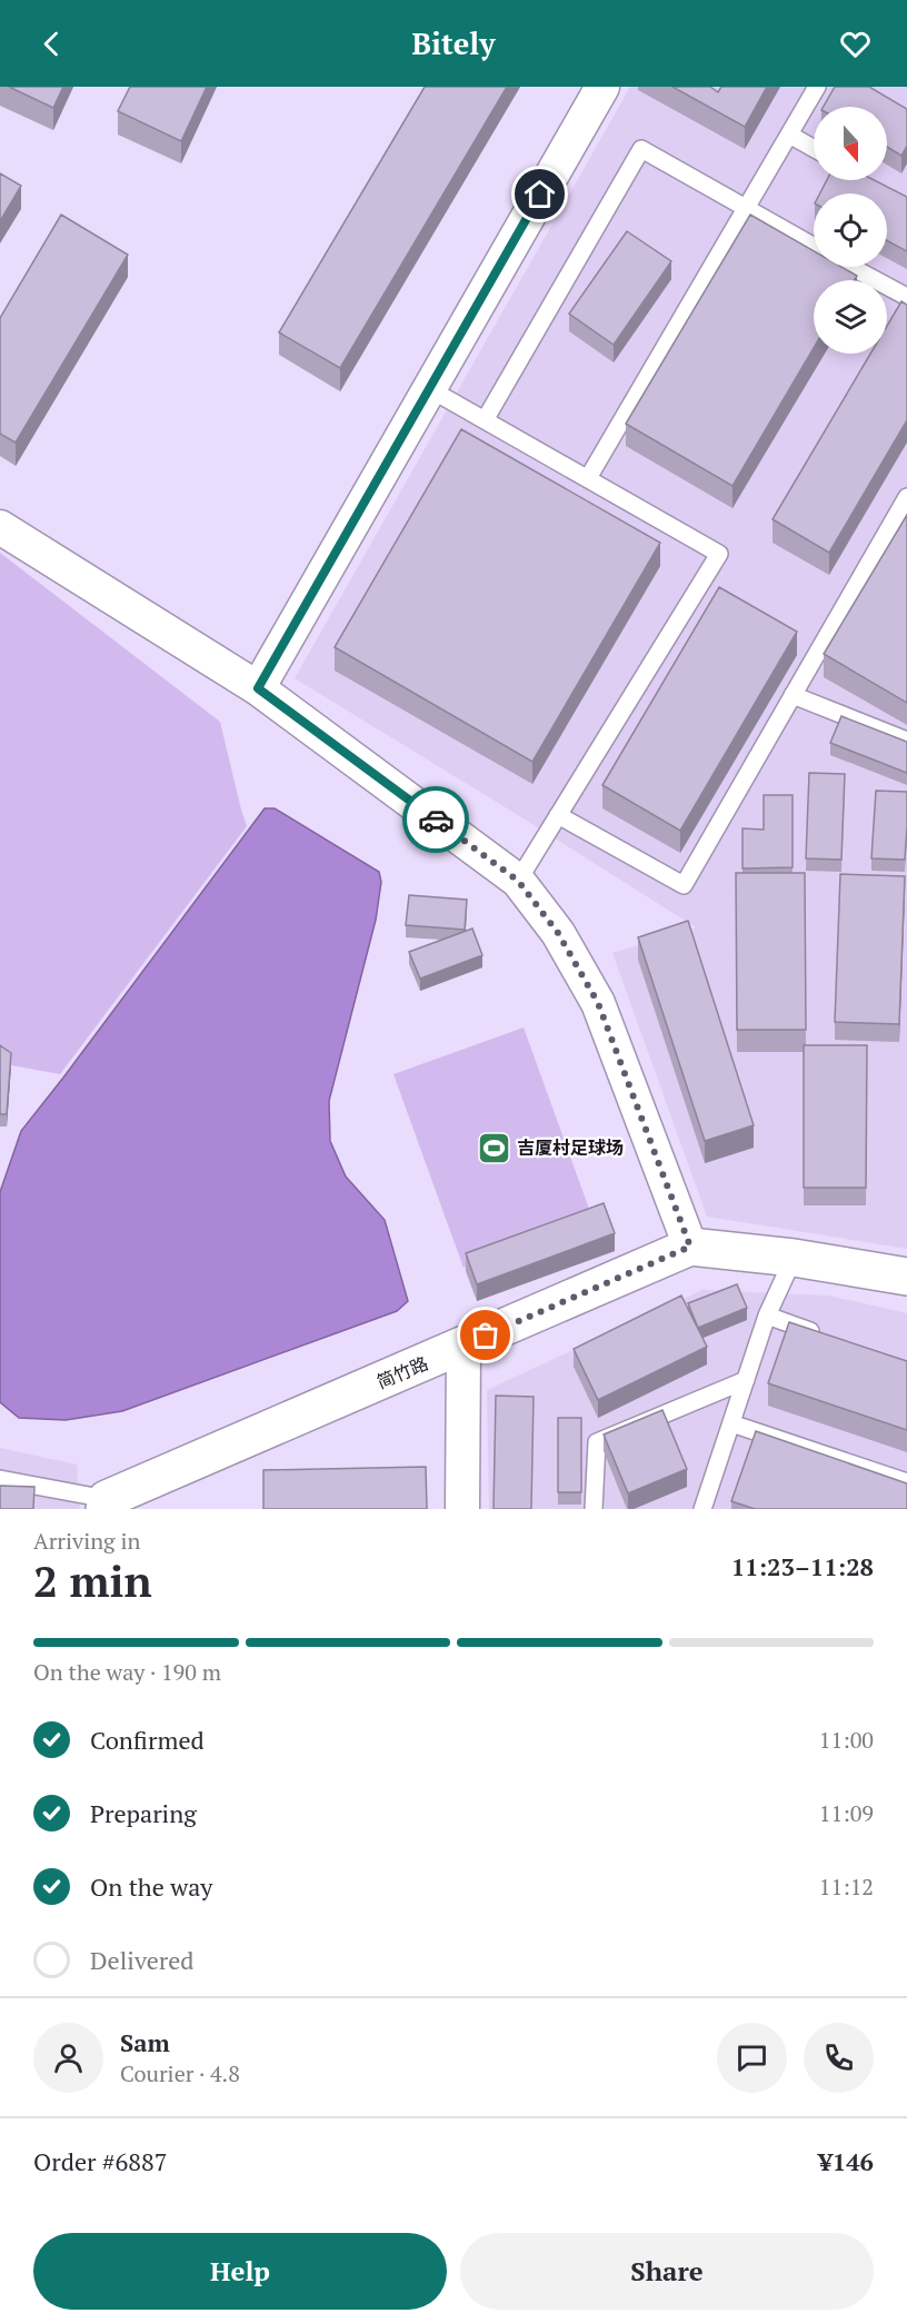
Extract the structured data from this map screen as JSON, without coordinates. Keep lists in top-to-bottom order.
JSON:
{
  "streets": {
    "street": ["简竹路"]
  },
  "places": {
    "sports": ["吉厦村足球场"]
  },
  "north": "bottom",
  "page": {
    "header": "Bitely",
    "heading": ["2 min", "Arriving in", "11:23–11:28"],
    "panel": [
      "Sam",
      "Courier · 4.8",
      "Order #6887",
      "¥146"
    ],
    "bar": "On the way · 190 m",
    "list": [
      ["Confirmed", "11:00"],
      ["Preparing", "11:09"],
      ["On the way", "11:12"],
      "Delivered"
    ],
    "buttons": ["Help", "Share"]
  }
}
